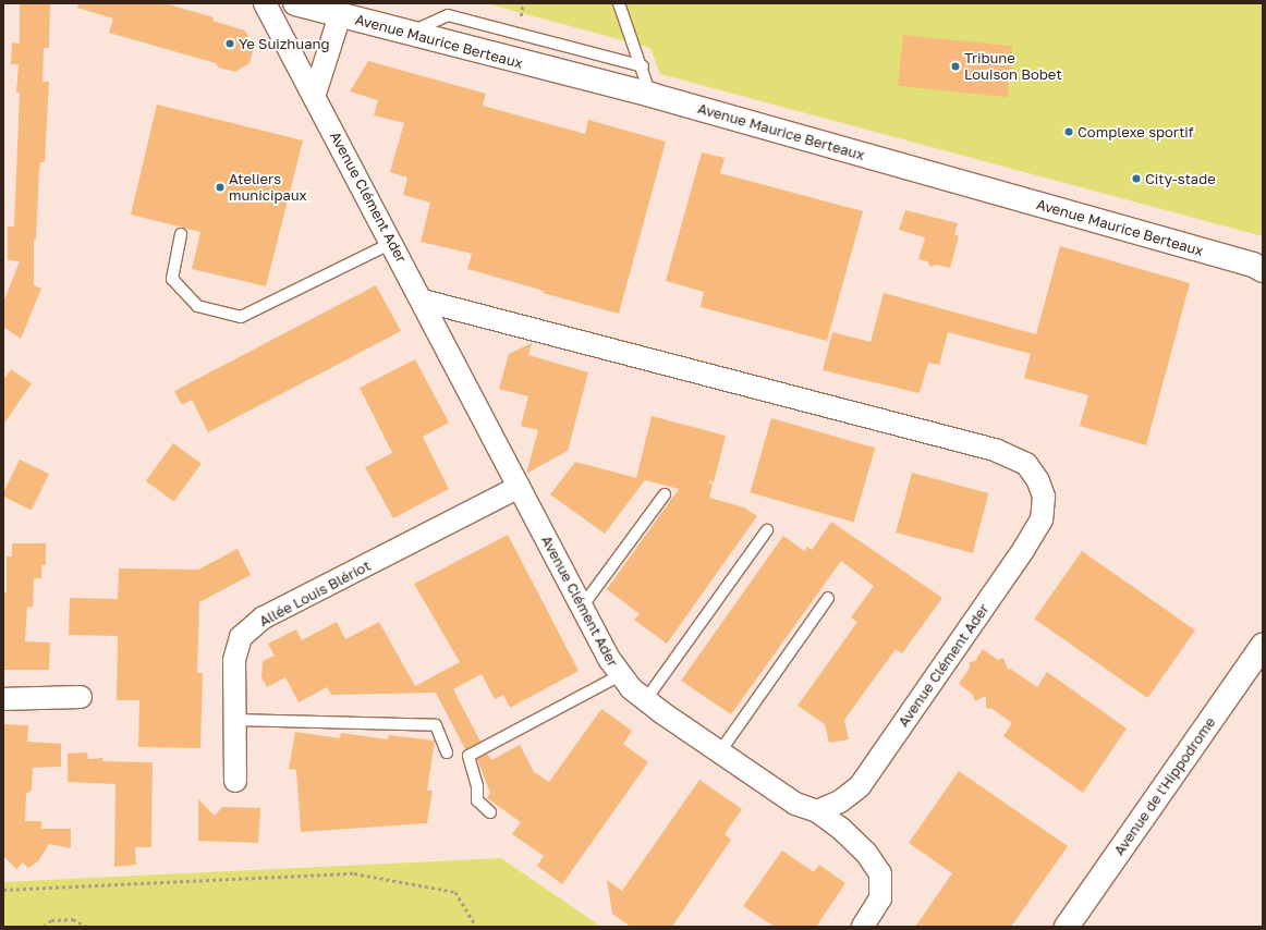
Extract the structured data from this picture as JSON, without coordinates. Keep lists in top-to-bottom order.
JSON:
{
  "streets": {
    "main road": ["Avenue Maurice Berteaux", "Avenue de l'Hippodrome"],
    "street": ["Avenue Clément Ader", "Allée Louis Blériot"]
  },
  "crossings": [
    ["Avenue Clément Ader", "Allée Louis Blériot"]
  ],
  "places": [
    "Ye Suizhuang",
    "Tribune Louison Bobet",
    "Complexe sportif",
    "City-stade",
    "Ateliers municipaux"
  ]
}
